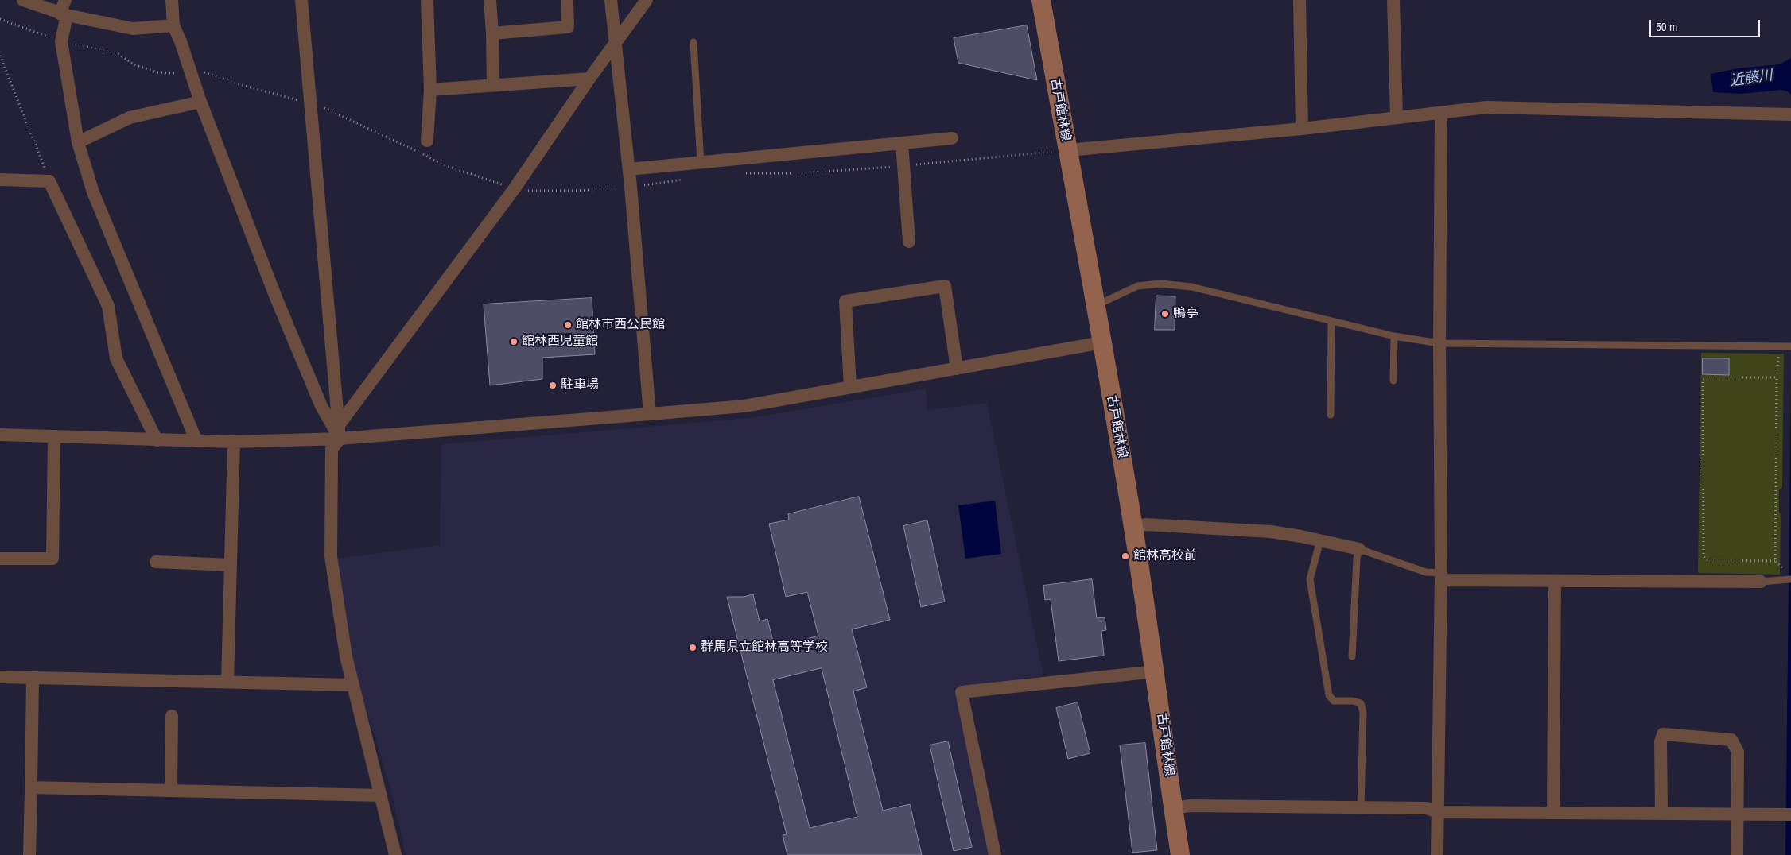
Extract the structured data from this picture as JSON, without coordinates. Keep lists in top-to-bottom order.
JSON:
{
  "streets": {
    "main road": ["古戸館林線"]
  },
  "water": ["近藤川"],
  "places": [
    "鴨亭",
    "館林市西公民館",
    "館林西児童館",
    "駐車場",
    "館林高校前",
    "群馬県立館林高等学校"
  ],
  "scale_bar": "50 m"
}
